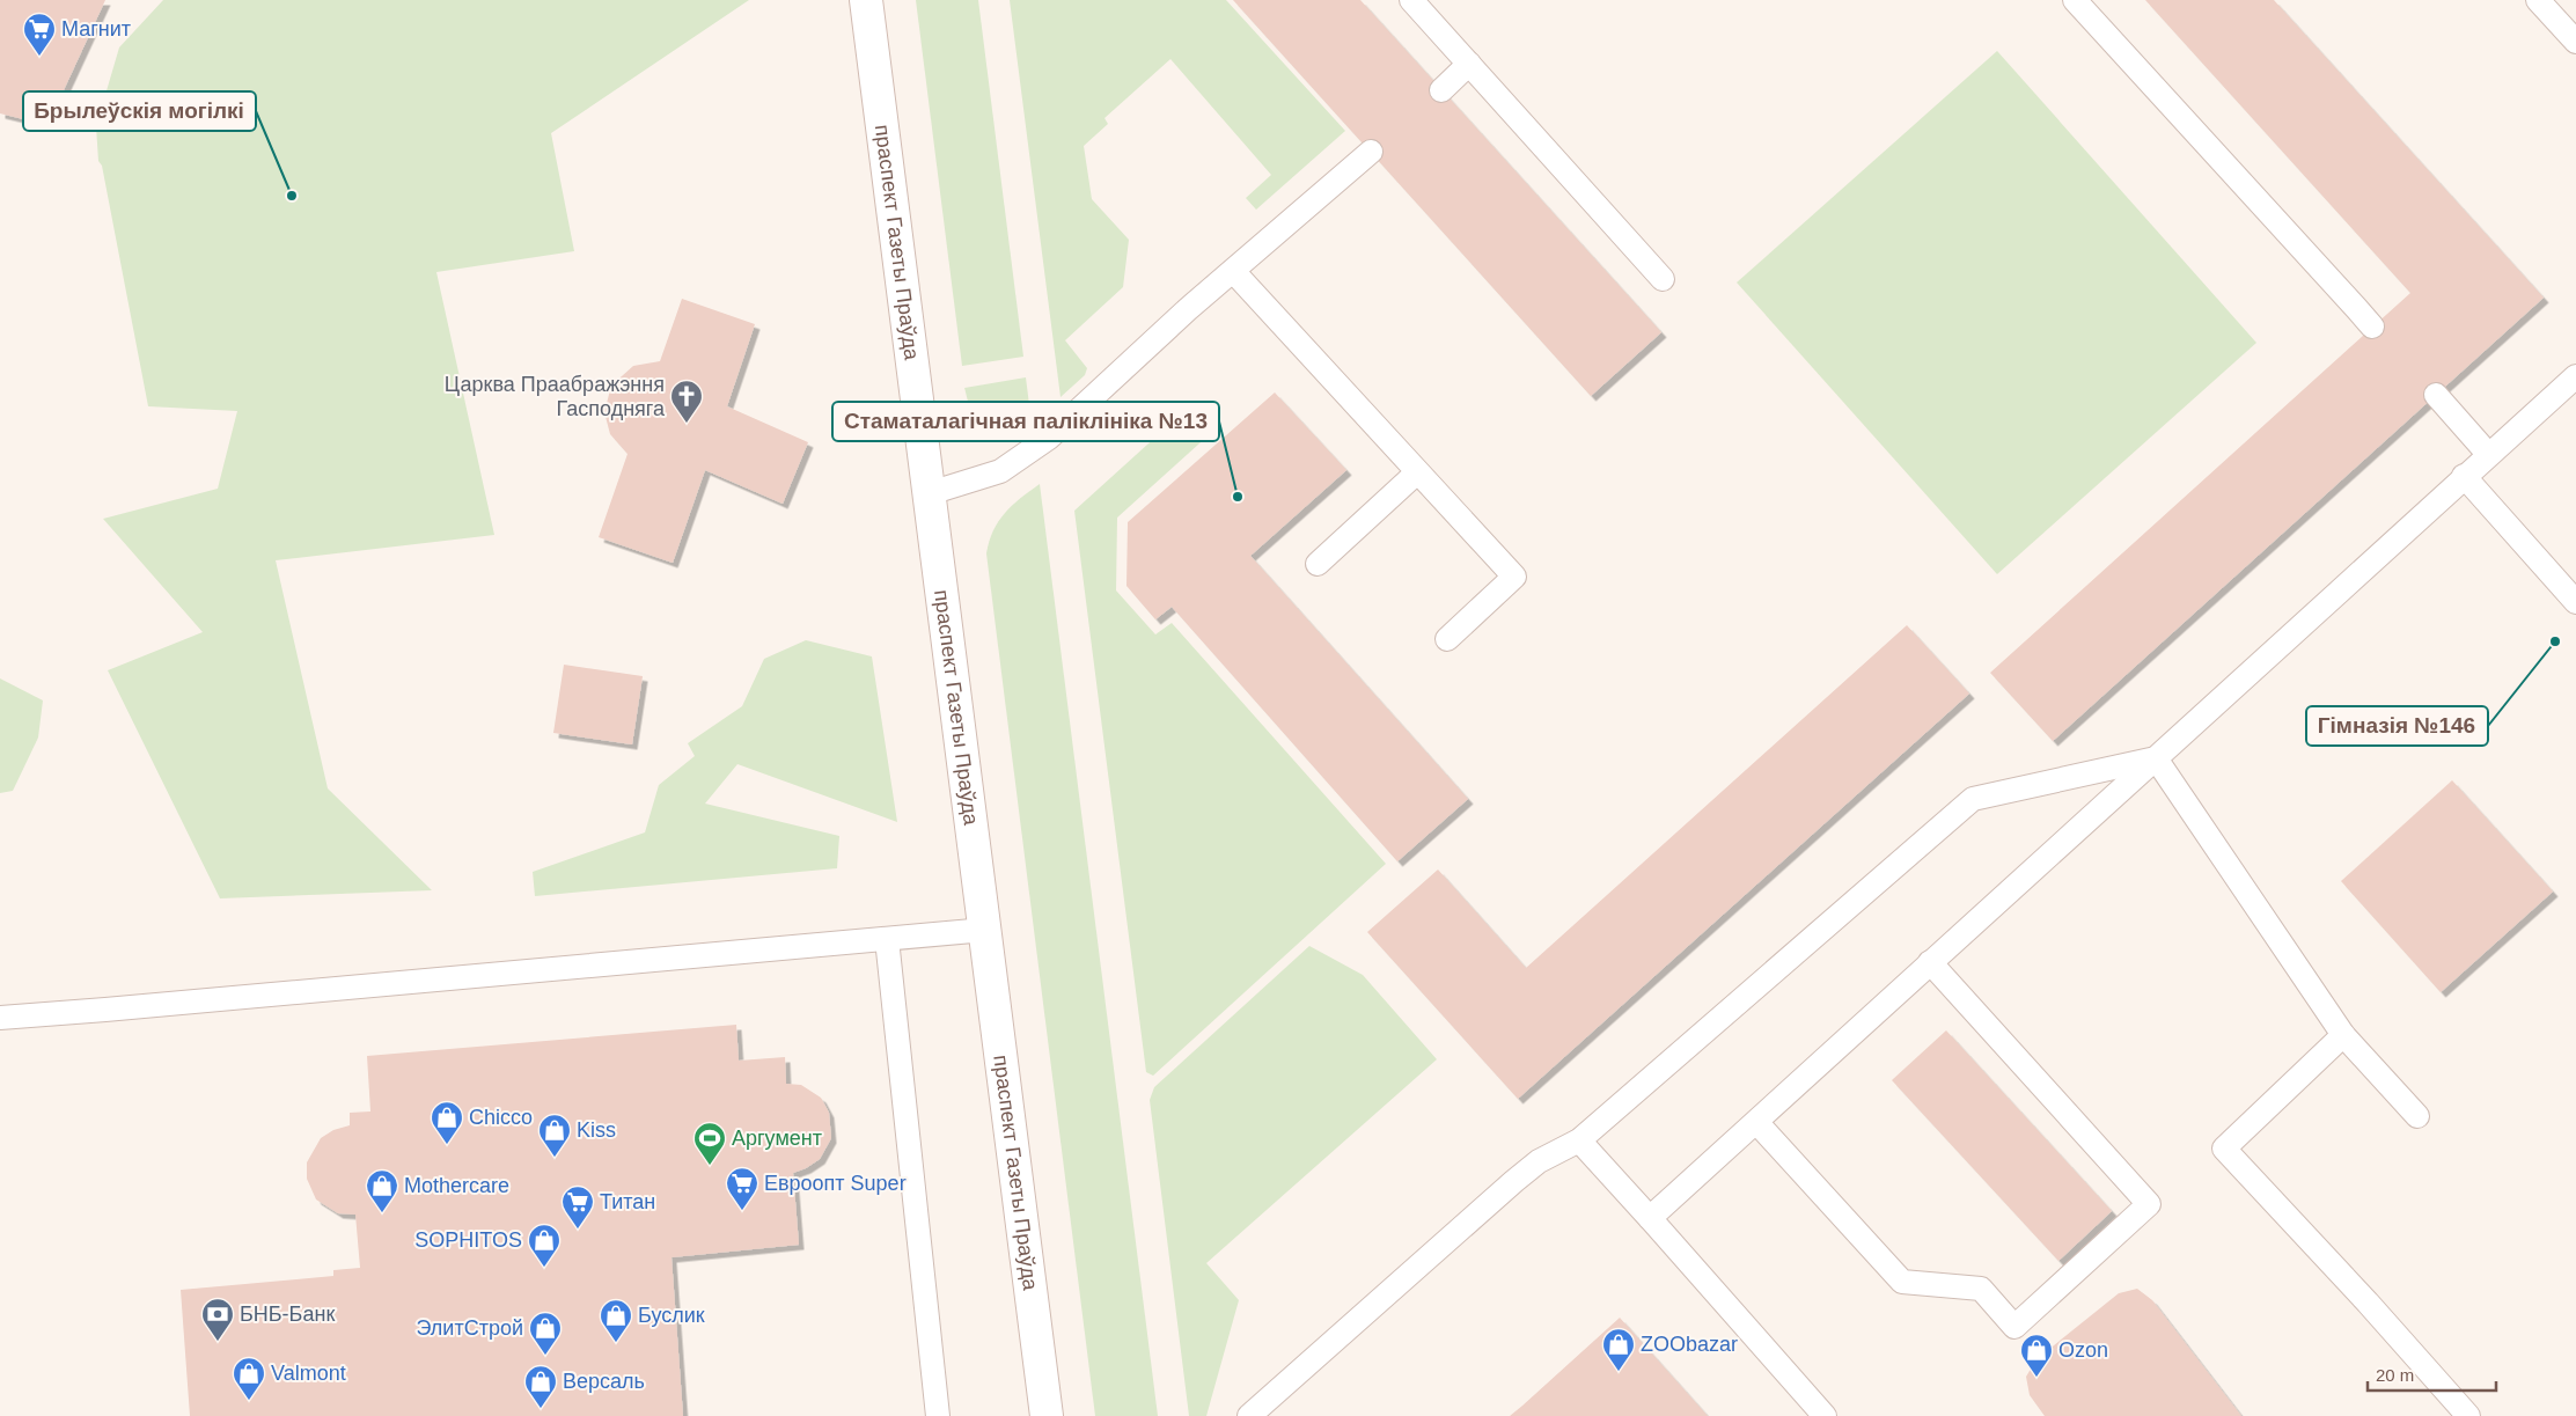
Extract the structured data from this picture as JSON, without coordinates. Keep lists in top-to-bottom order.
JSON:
{
  "streets": {
    "main road": ["праспект Газеты Праўда"]
  },
  "places": {
    "supermarket": ["Магнит", "Евроопт Super", "Титан"],
    "other": ["Брылеўскія могілкі", "Стаматалагічная паліклініка №13", "Гімназія №146"],
    "church": ["Царква Праабражэння Гасподняга"],
    "shop": [
      "Сhicco",
      "Kiss",
      "Mothercare",
      "SOPHITOS",
      "Буслик",
      "ЭлитСтрой",
      "ZOObazar",
      "Ozon",
      "Valmont",
      "Версаль"
    ],
    "sports": ["Аргумент"],
    "bank": ["БНБ-Банк"]
  },
  "scale_bar": "20 m"
}
